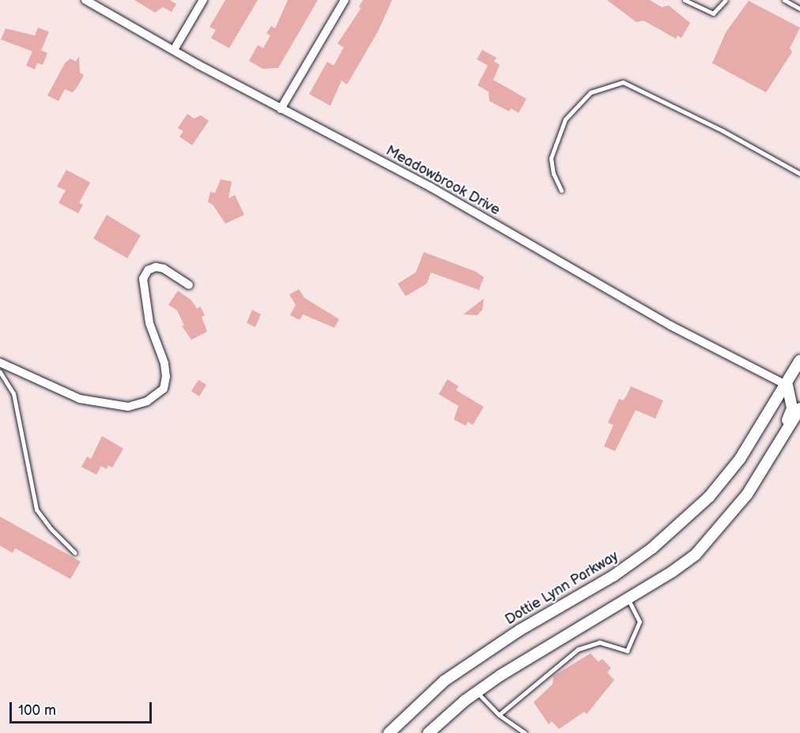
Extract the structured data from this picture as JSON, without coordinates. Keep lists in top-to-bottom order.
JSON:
{
  "streets": {
    "main road": ["Dottie Lynn Parkway"],
    "street": ["Meadowbrook Drive"]
  },
  "crossings": [
    ["Meadowbrook Drive", "Dottie Lynn Parkway"]
  ],
  "scale_bar": "100 m"
}
